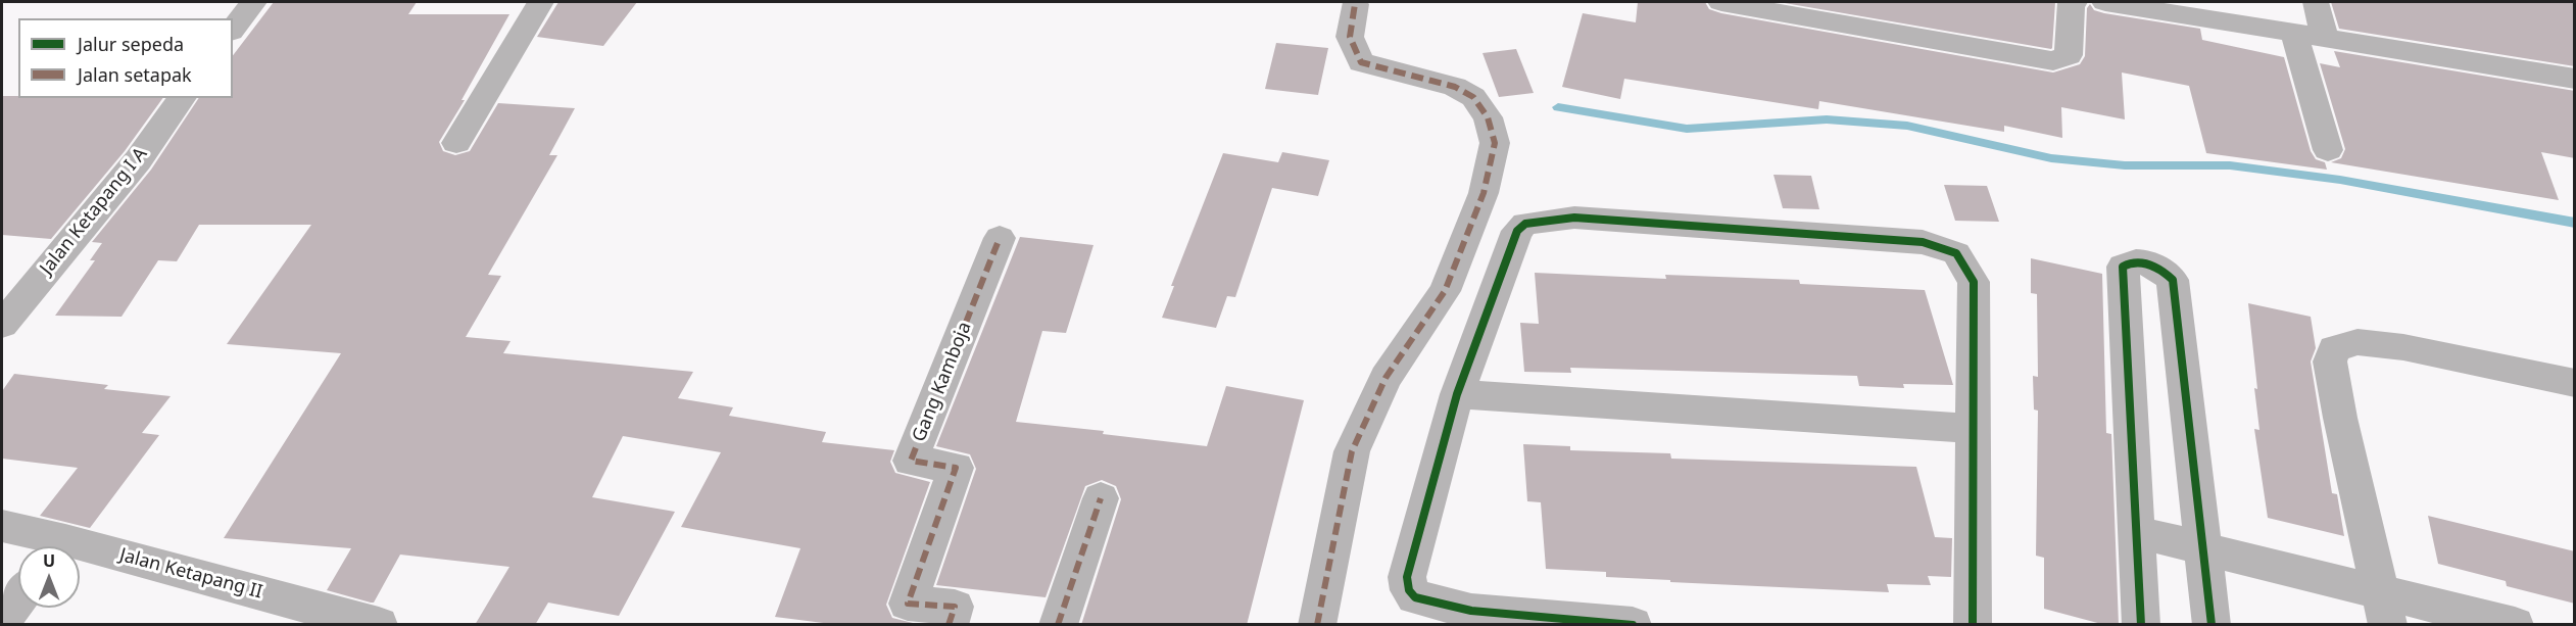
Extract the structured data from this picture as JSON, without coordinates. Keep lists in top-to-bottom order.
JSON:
{
  "streets": {
    "street": ["Jalan Ketapang I A", "Gang Kamboja", "Jalan Ketapang II"]
  },
  "legend": ["Jalur sepeda", "Jalan setapak"],
  "north": "top"
}
